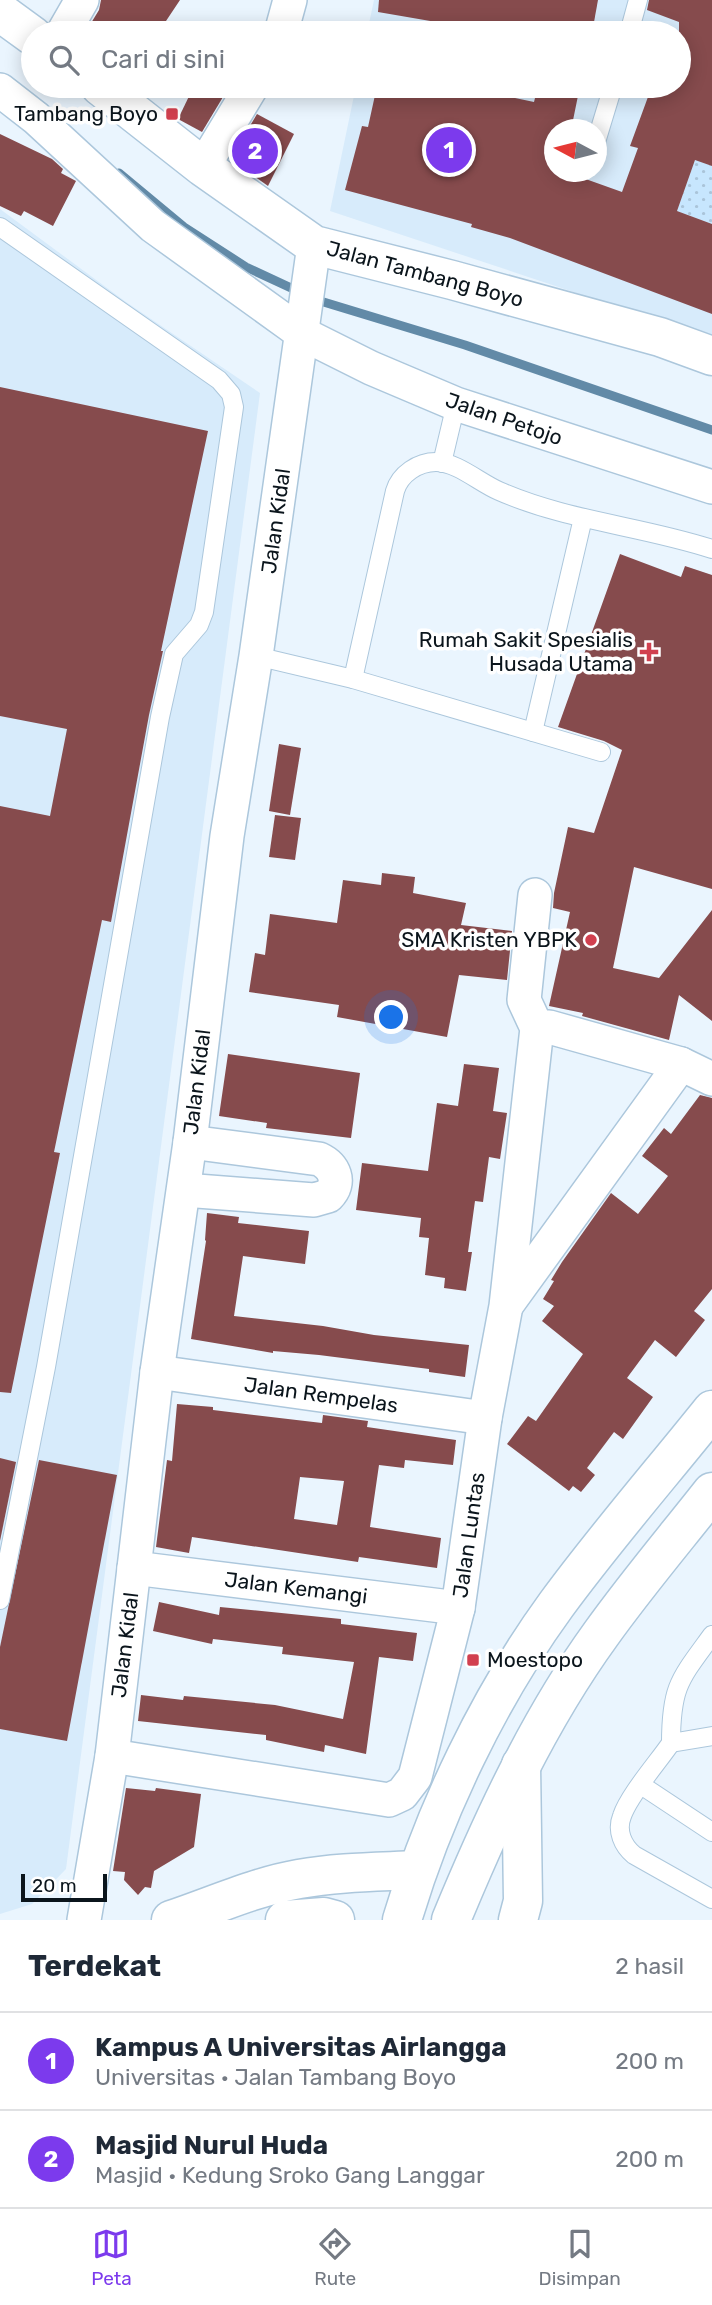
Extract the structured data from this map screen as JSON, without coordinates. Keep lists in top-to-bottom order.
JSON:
{
  "streets": {
    "main road": ["Jalan Tambang Boyo"],
    "street": [
      "Jalan Petojo",
      "Jalan Kidal",
      "Jalan Rempelas",
      "Jalan Luntas",
      "Jalan Kemangi"
    ]
  },
  "crossings": [
    ["Jalan Tambang Boyo", "Jalan Kidal"],
    ["Jalan Petojo", "Jalan Kidal"],
    ["Jalan Kidal", "Jalan Rempelas"],
    ["Jalan Kidal", "Jalan Luntas"],
    ["Jalan Kidal", "Jalan Kemangi"],
    ["Jalan Rempelas", "Jalan Luntas"],
    ["Jalan Luntas", "Jalan Kemangi"]
  ],
  "places": {
    "transit": ["Tambang Boyo", "Moestopo"],
    "health": ["Rumah Sakit Spesialis Husada Utama"],
    "other": ["SMA Kristen YBPK"]
  },
  "scale_bar": "20 m",
  "north": "left",
  "page": {
    "search": "Cari di sini",
    "pins": ["1", "2"],
    "scale": "20 m",
    "heading": ["Terdekat", "2 hasil"],
    "list": [
      {
        "mark": "1",
        "name": "Kampus A Universitas Airlangga",
        "note": "Universitas · Jalan Tambang Boyo",
        "value": "200 m"
      },
      {
        "mark": "2",
        "name": "Masjid Nurul Huda",
        "note": "Masjid · Kedung Sroko Gang Langgar",
        "value": "200 m"
      }
    ],
    "nav": ["Peta", "Rute", "Disimpan"]
  }
}
